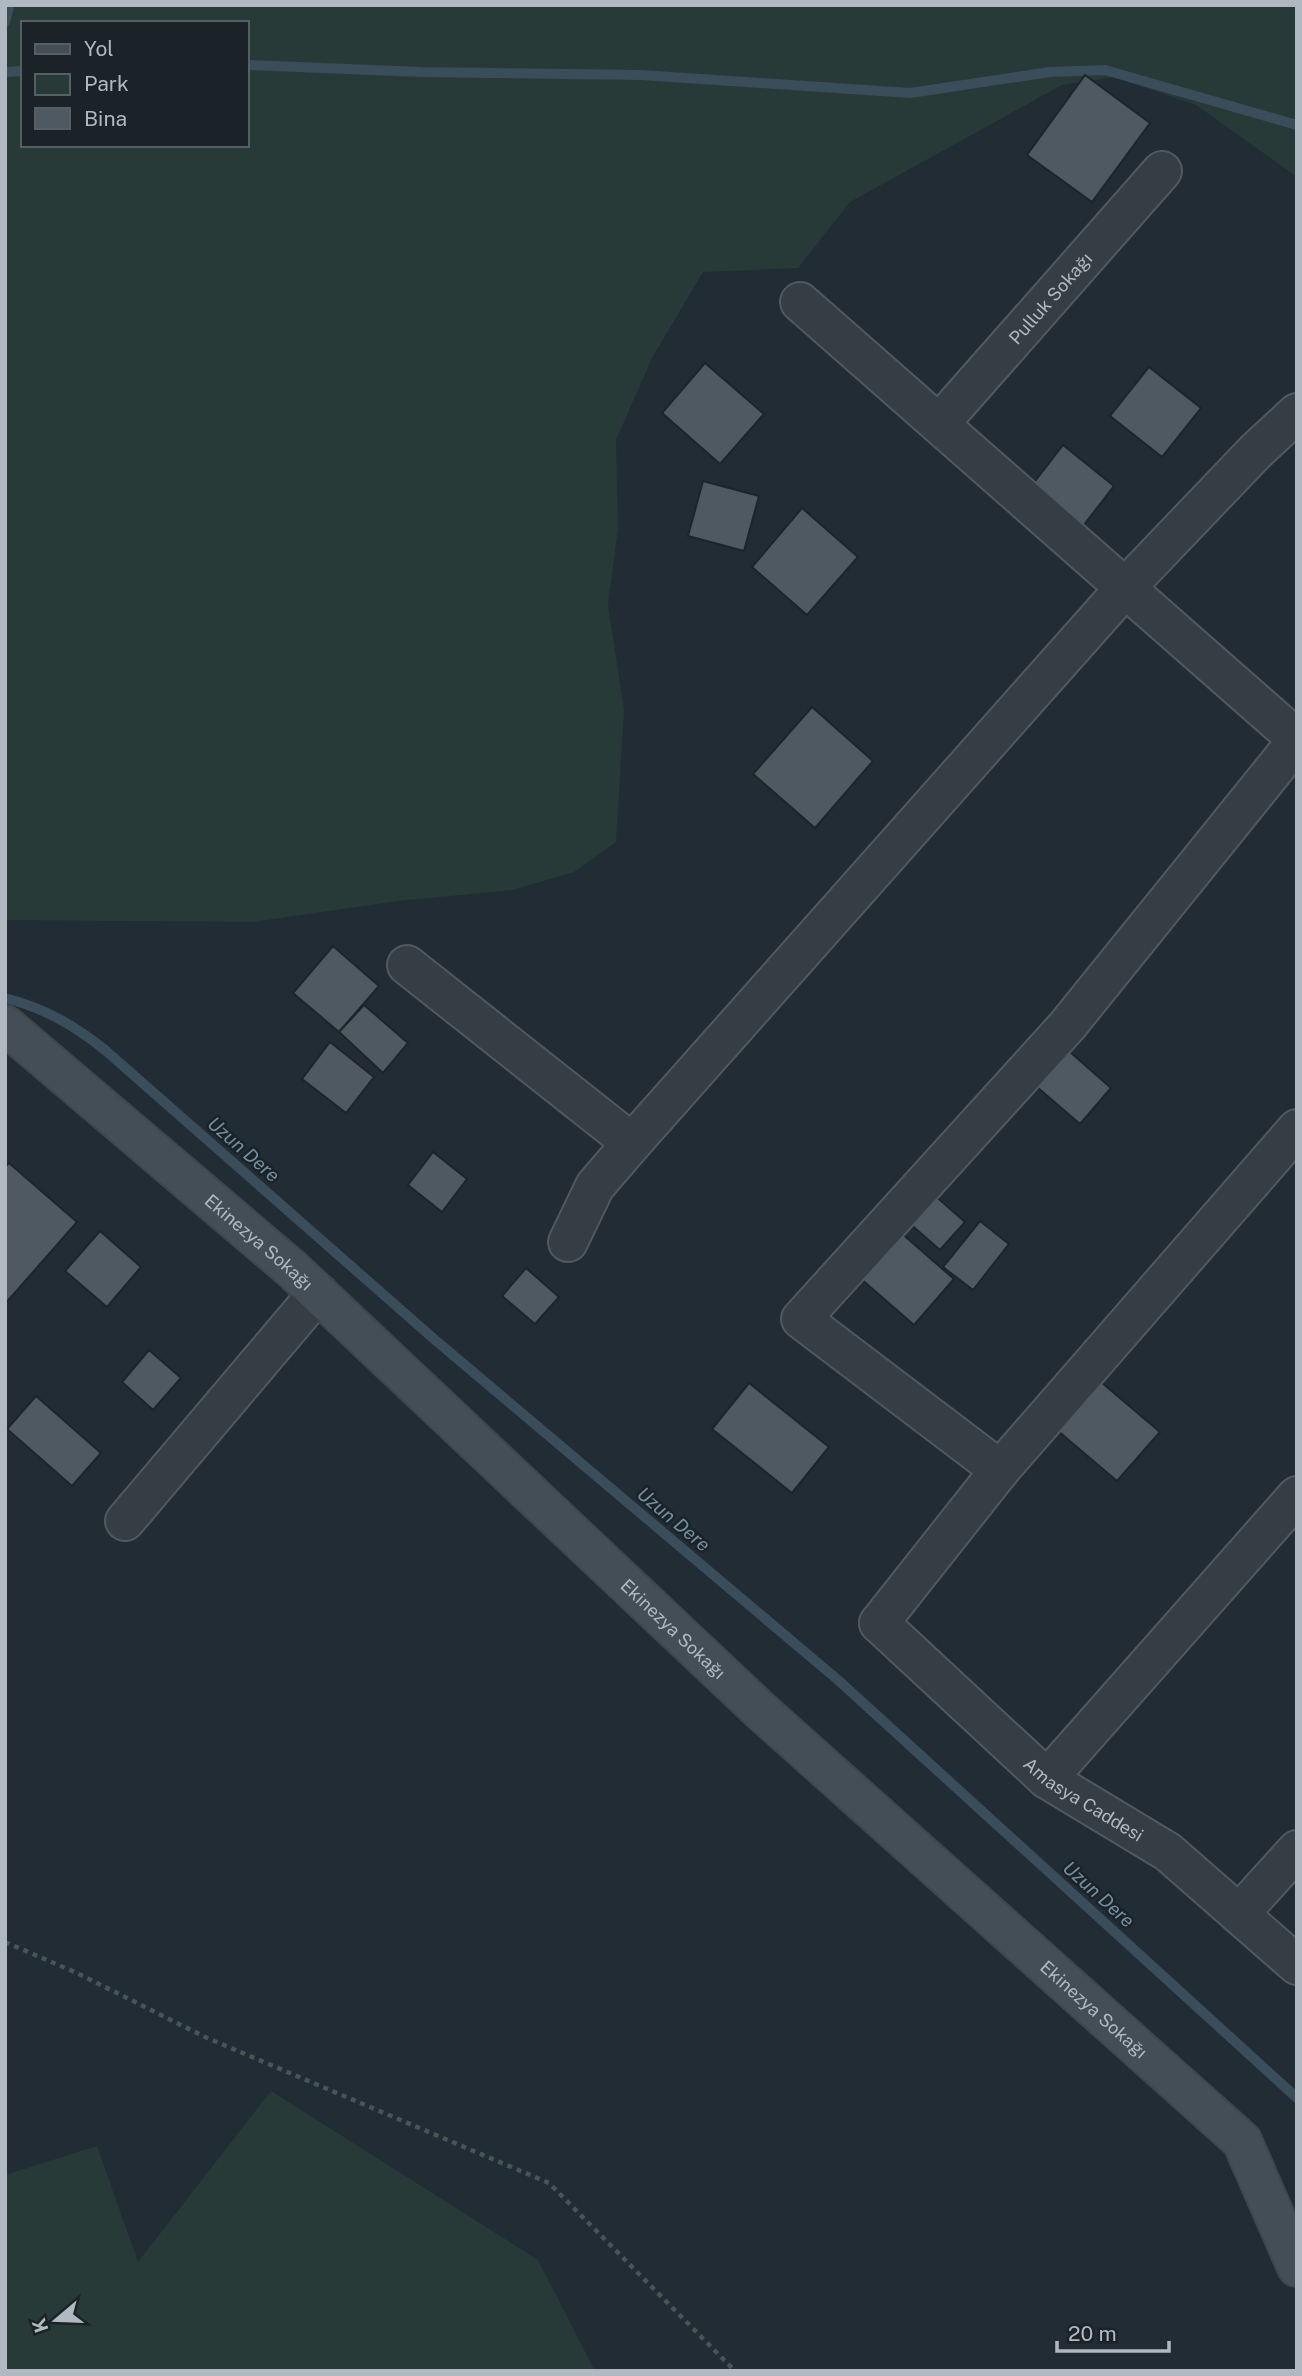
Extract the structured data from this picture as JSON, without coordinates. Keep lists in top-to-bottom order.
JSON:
{
  "streets": {
    "main road": ["Ekinezya Sokağı"],
    "street": ["Pulluk Sokağı", "Amasya Caddesi"]
  },
  "water": ["Uzun Dere"],
  "legend": ["Yol", "Park", "Bina"],
  "scale_bar": "20 m",
  "north": "left"
}
